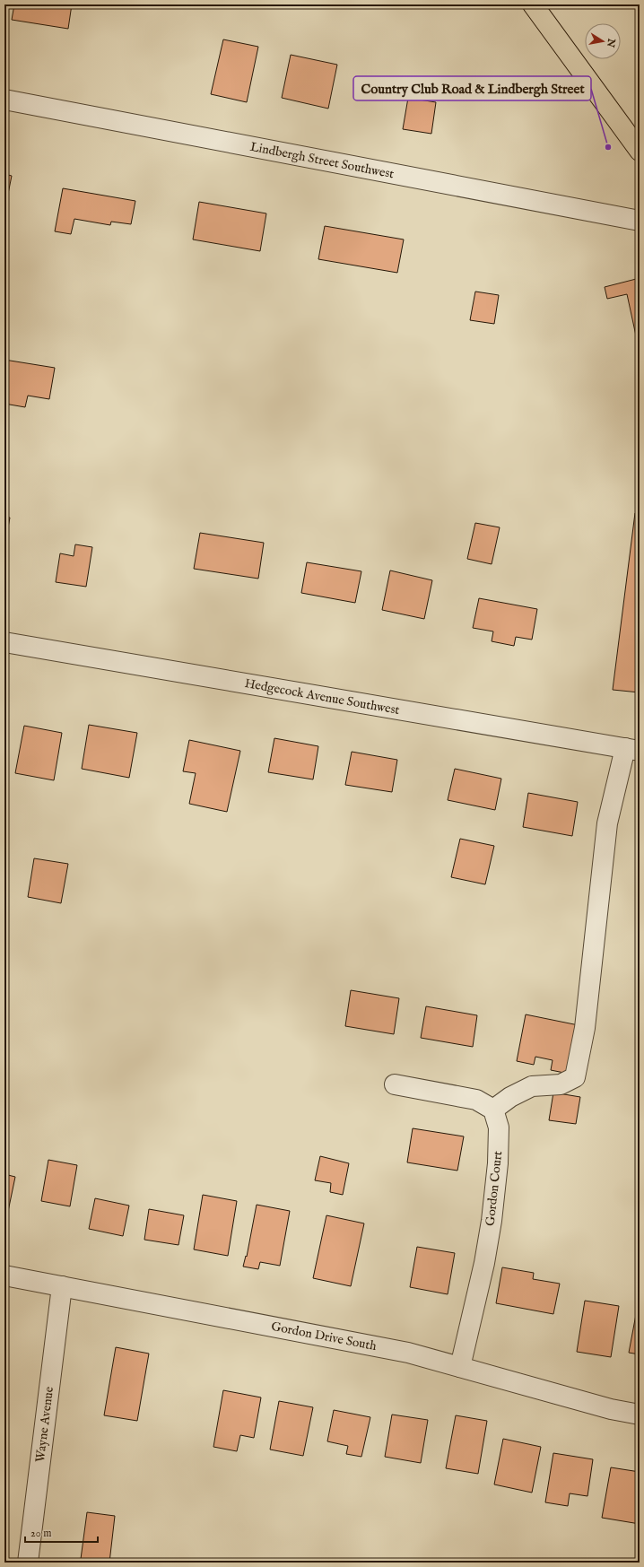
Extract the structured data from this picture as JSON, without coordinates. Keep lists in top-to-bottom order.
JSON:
{
  "streets": {
    "street": [
      "Lindbergh Street Southwest",
      "Hedgecock Avenue Southwest",
      "Gordon Court",
      "Gordon Drive South",
      "Wayne Avenue"
    ]
  },
  "crossings": [
    ["Gordon Court", "Gordon Drive South"],
    ["Gordon Drive South", "Wayne Avenue"]
  ],
  "places": ["Country Club Road & Lindbergh Street"],
  "scale_bar": "20 m",
  "north": "right"
}
